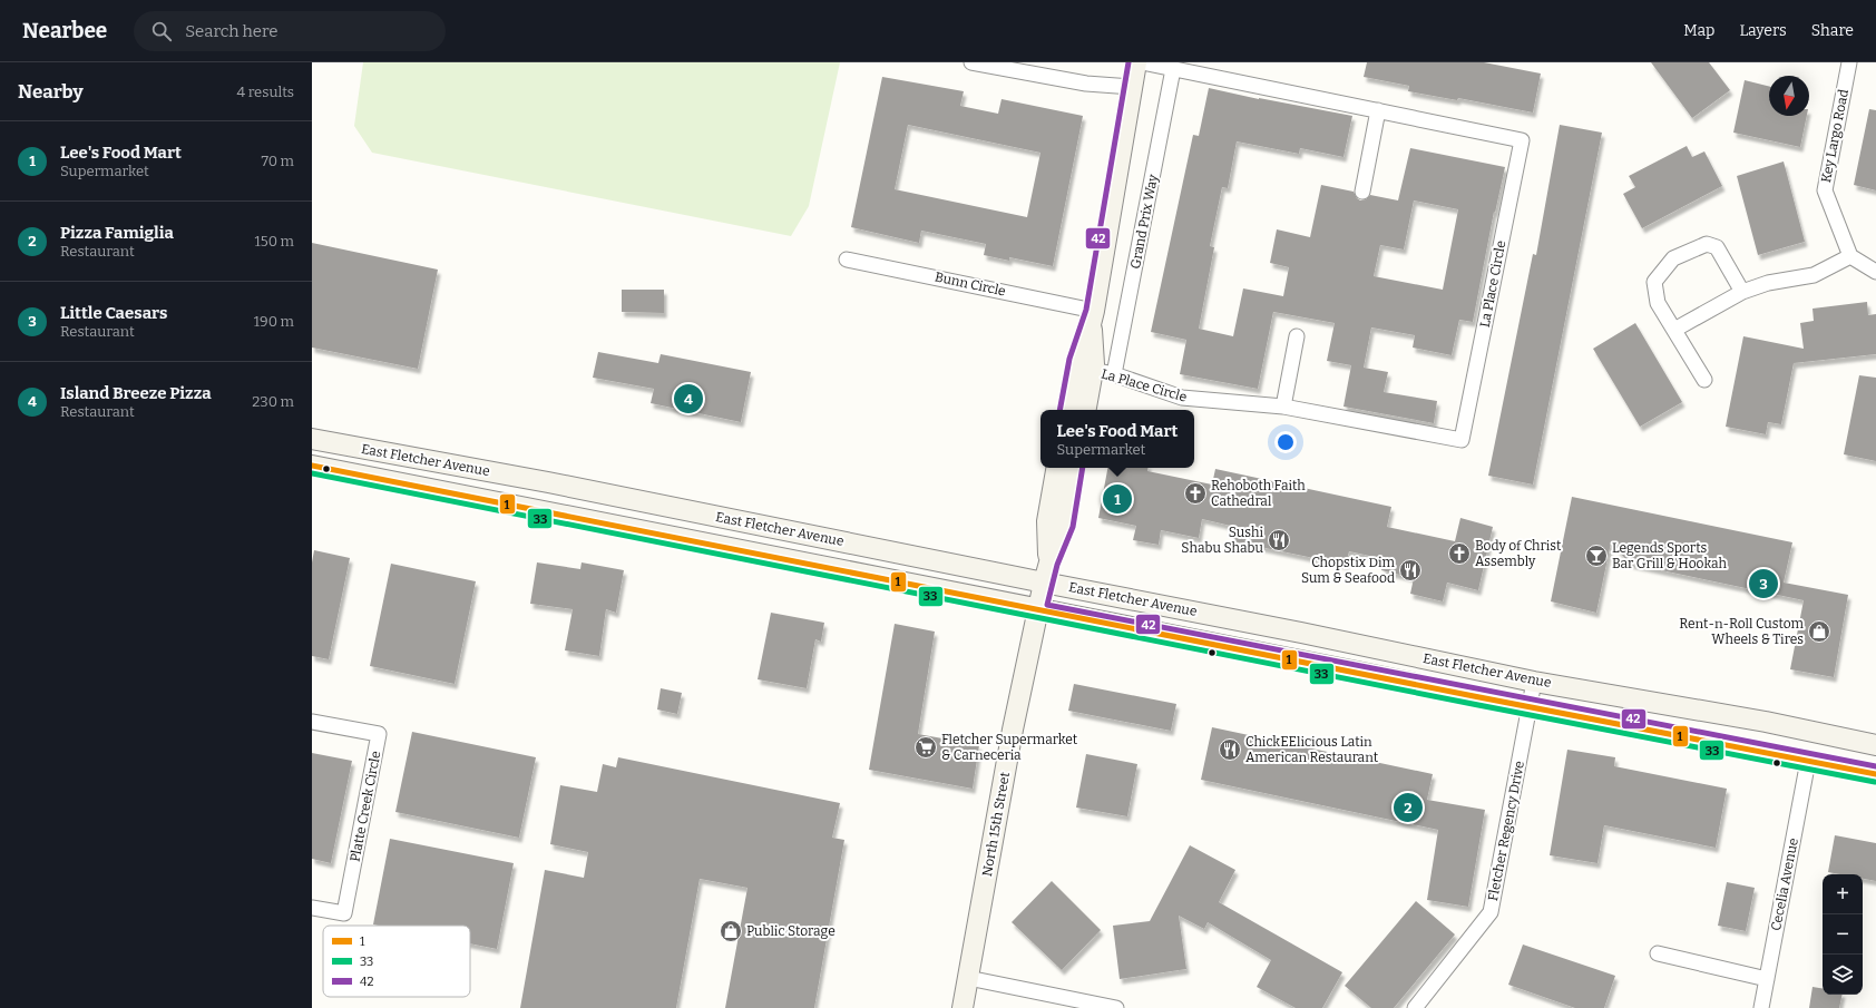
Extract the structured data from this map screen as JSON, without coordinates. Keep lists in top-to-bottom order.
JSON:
{
  "streets": {
    "main road": ["East Fletcher Avenue", "North 15th Street"],
    "street": [
      "Key Largo Road",
      "Grand Prix Way",
      "Bunn Circle",
      "La Place Circle",
      "Platte Creek Circle",
      "Fletcher Regency Drive",
      "Cecelia Avenue"
    ]
  },
  "crossings": [
    ["Grand Prix Way", "La Place Circle"],
    ["East Fletcher Avenue", "North 15th Street"],
    ["East Fletcher Avenue", "Fletcher Regency Drive"],
    ["East Fletcher Avenue", "Cecelia Avenue"]
  ],
  "places": {
    "church": ["Rehoboth Faith Cathedral", "Body of Christ Assembly"],
    "restaurant": ["Sushi Shabu Shabu", "Chopstix Dim Sum & Seafood", "ChickEElicious Latin American Restaurant"],
    "bar": ["Legends Sports Bar Grill & Hookah"],
    "shop": ["Rent-n-Roll Custom Wheels & Tires", "Public Storage"],
    "supermarket": ["Fletcher Supermarket & Carneceria"]
  },
  "lines": ["transit line 42", "transit line 1", "transit line 33"],
  "legend": ["1", "33", "42"],
  "north": "bottom",
  "page": {
    "header": "Nearbee",
    "search": "Search here",
    "nav": ["Map", "Layers", "Share"],
    "heading": ["Nearby", "4 results"],
    "list": [
      {
        "mark": "1",
        "name": "Lee's Food Mart",
        "note": "Supermarket",
        "value": "70 m"
      },
      {
        "mark": "2",
        "name": "Pizza Famiglia",
        "note": "Restaurant",
        "value": "150 m"
      },
      {
        "mark": "3",
        "name": "Little Caesars",
        "note": "Restaurant",
        "value": "190 m"
      },
      {
        "mark": "4",
        "name": "Island Breeze Pizza",
        "note": "Restaurant",
        "value": "230 m"
      }
    ],
    "pins": [
      "4",
      "1",
      "3",
      "2"
    ],
    "popup": ["Lee's Food Mart", "Supermarket"],
    "map_buttons": ["+", "−"]
  }
}
